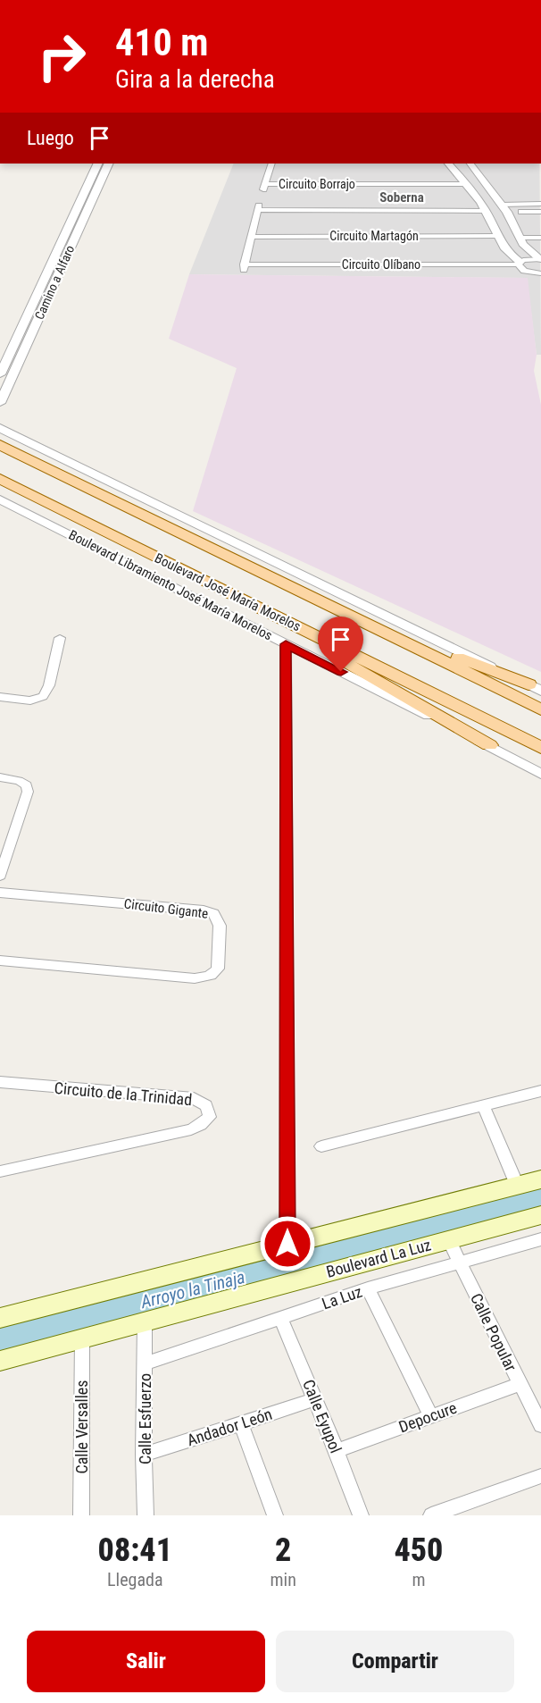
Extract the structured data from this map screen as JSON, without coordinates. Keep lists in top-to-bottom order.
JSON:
{
  "streets": {
    "main road": ["Boulevard José María Morelos", "Boulevard La Luz"],
    "street": [
      "Circuito Borrajo",
      "Circuito Martagón",
      "Circuito Olíbano",
      "Camino a Alfaro",
      "Boulevard Libramiento José María Morelos",
      "Circuito Gigante",
      "Circuito de la Trinidad",
      "La Luz",
      "Calle Popular",
      "Calle Eyupol",
      "Depocure",
      "Calle Esfuerzo",
      "Calle Versalles",
      "Andador León"
    ]
  },
  "crossings": [
    ["Circuito Martagón", "Circuito Olíbano"],
    ["Boulevard La Luz", "Calle Popular"],
    ["Boulevard La Luz", "Calle Esfuerzo"],
    ["Boulevard La Luz", "Calle Versalles"],
    ["La Luz", "Calle Popular"],
    ["La Luz", "Calle Eyupol"],
    ["La Luz", "Calle Esfuerzo"],
    ["Calle Popular", "Depocure"],
    ["Calle Eyupol", "Depocure"],
    ["Calle Eyupol", "Andador León"],
    ["Calle Esfuerzo", "Andador León"]
  ],
  "districts": ["Soberna"],
  "water": ["Arroyo la Tinaja"],
  "page": {
    "turn": ["410 m", "Gira a la derecha"],
    "then": "Luego",
    "eta": [
      "08:41",
      "Llegada",
      "2",
      "min",
      "450",
      "m"
    ],
    "buttons": ["Salir", "Compartir"]
  }
}
